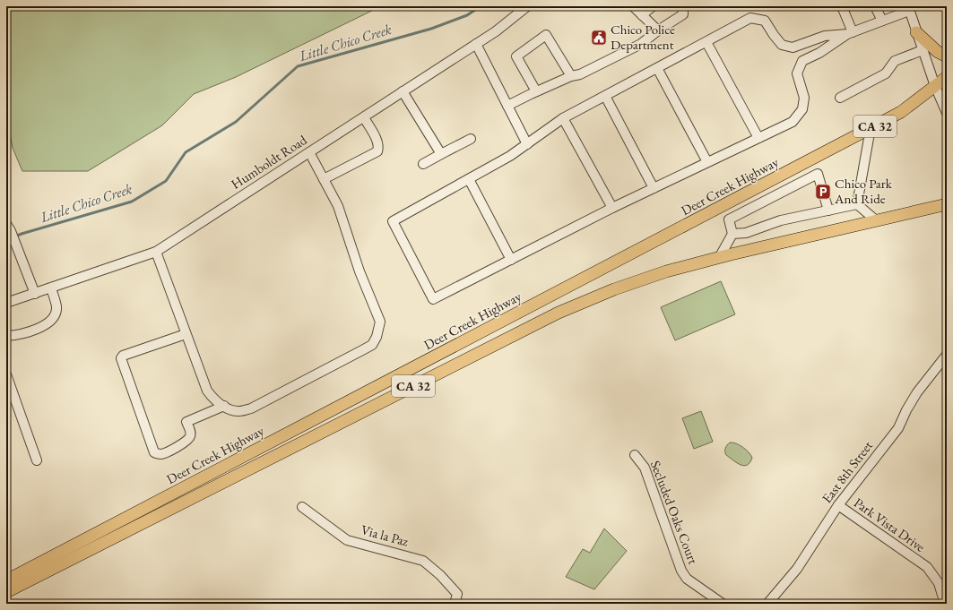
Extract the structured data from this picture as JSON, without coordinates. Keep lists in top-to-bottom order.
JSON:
{
  "streets": {
    "main road": ["CA 32", "Deer Creek Highway"],
    "street": [
      "Humboldt Road",
      "East 8th Street",
      "Secluded Oaks Court",
      "Park Vista Drive",
      "Via la Paz"
    ]
  },
  "crossings": [
    ["East 8th Street", "Park Vista Drive"]
  ],
  "water": ["Little Chico Creek"],
  "places": {
    "public building": ["Chico Police Department"],
    "parking": ["Chico Park And Ride"]
  }
}
